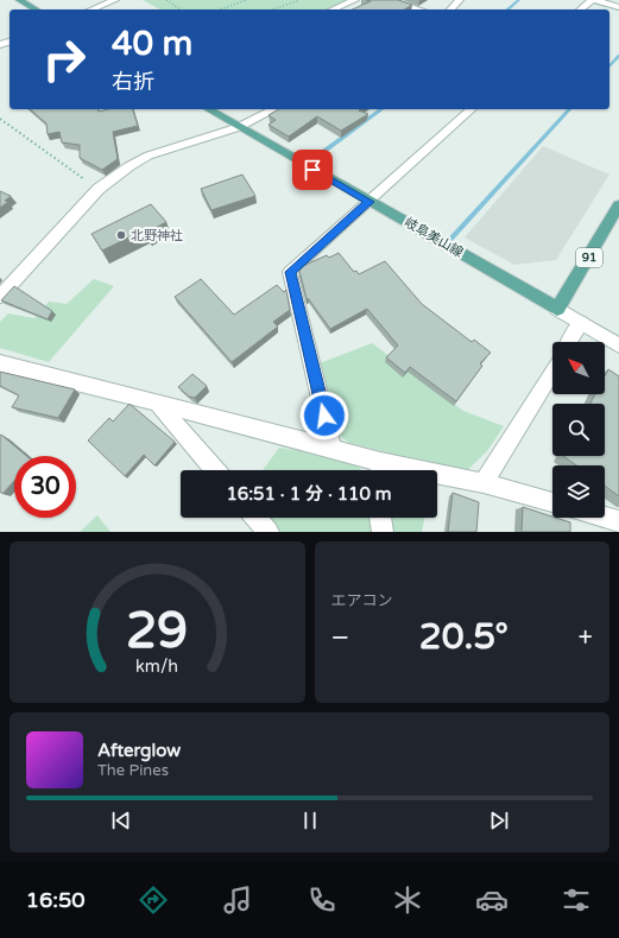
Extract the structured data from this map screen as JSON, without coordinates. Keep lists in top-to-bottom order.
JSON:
{
  "streets": {
    "main road": ["岐阜美山線", "91"]
  },
  "crossings": [
    ["岐阜美山線", "91"]
  ],
  "places": ["北野神社"],
  "north": "top left",
  "page": {
    "turn": ["40 m", "右折"],
    "limit": "30",
    "trip": "16:51 · 1 分 · 110 m",
    "tile": "エアコン",
    "heat": ["−", "20.5°", "+"],
    "song": ["Afterglow", "The Pines"],
    "tabs": "16:50",
    "gauge": ["29", "km/h"]
  }
}
